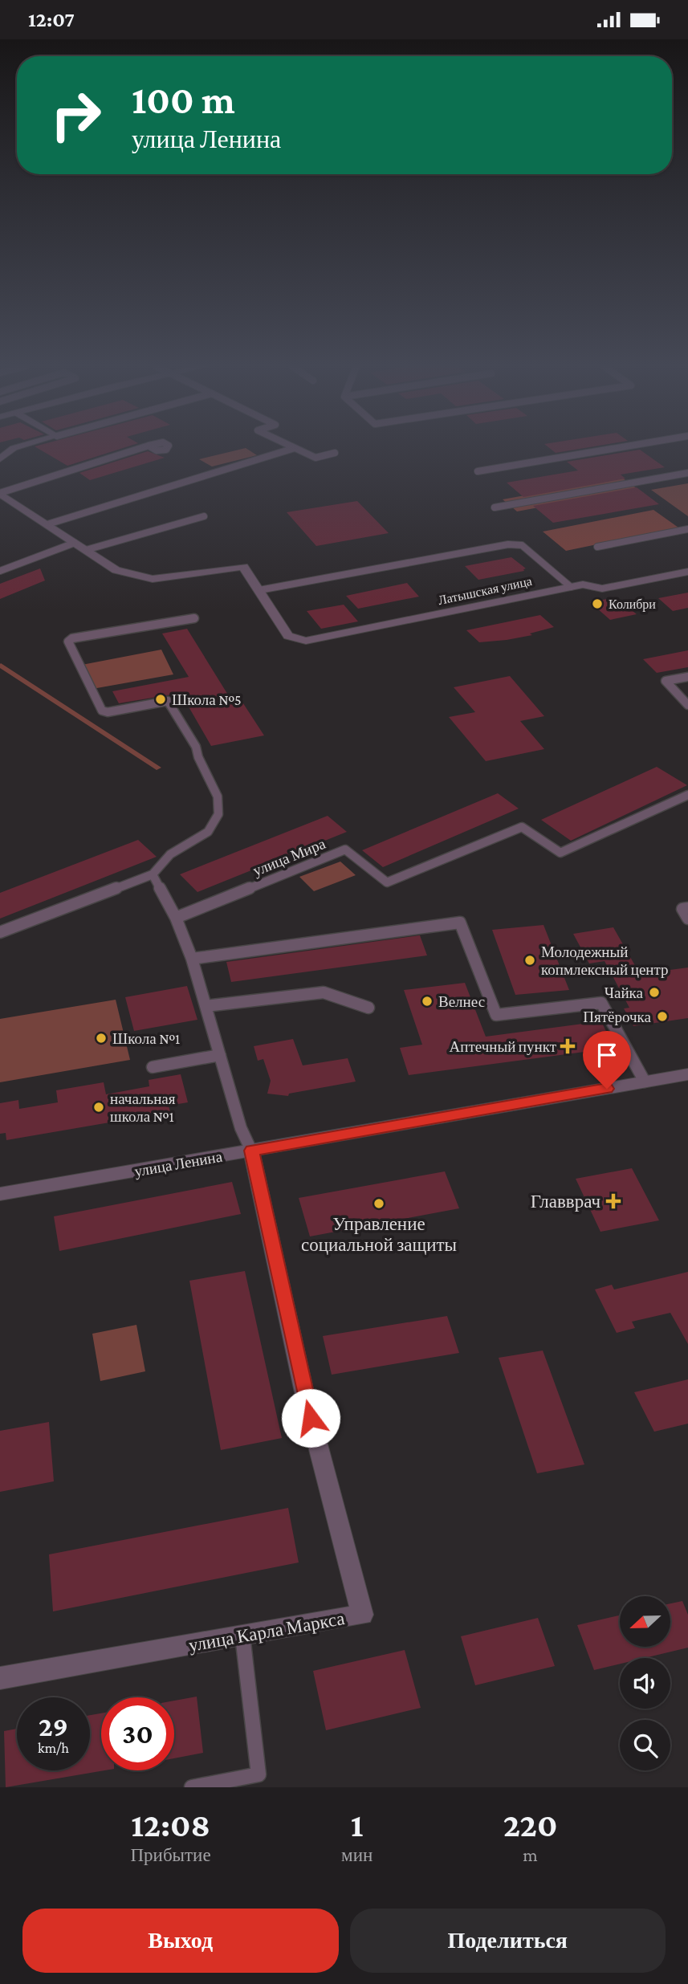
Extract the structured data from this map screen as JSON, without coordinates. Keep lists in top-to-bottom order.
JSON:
{
  "streets": {
    "street": ["Латышская улица", "улица Ленина", "улица Карла Маркса"],
    "lane": ["улица Мира"]
  },
  "crossings": [
    ["улица Ленина", "улица Карла Маркса"]
  ],
  "places": {
    "other": [
      "Колибри",
      "Школа №5",
      "Молодежный копмлексный центр",
      "Чайка",
      "Велнес",
      "Пятёрочка",
      "Школа №1",
      "начальная школа №1",
      "Управление социальной защиты"
    ],
    "health": ["Аптечный пункт", "Главврач"]
  },
  "north": "left",
  "page": {
    "status": "12:07",
    "turn": ["100 m", "улица Ленина"],
    "speed": "29 km/h",
    "limit": "30",
    "eta": [
      "12:08",
      "Прибытие",
      "1",
      "мин",
      "220",
      "m"
    ],
    "buttons": ["Выход", "Поделиться"]
  }
}
